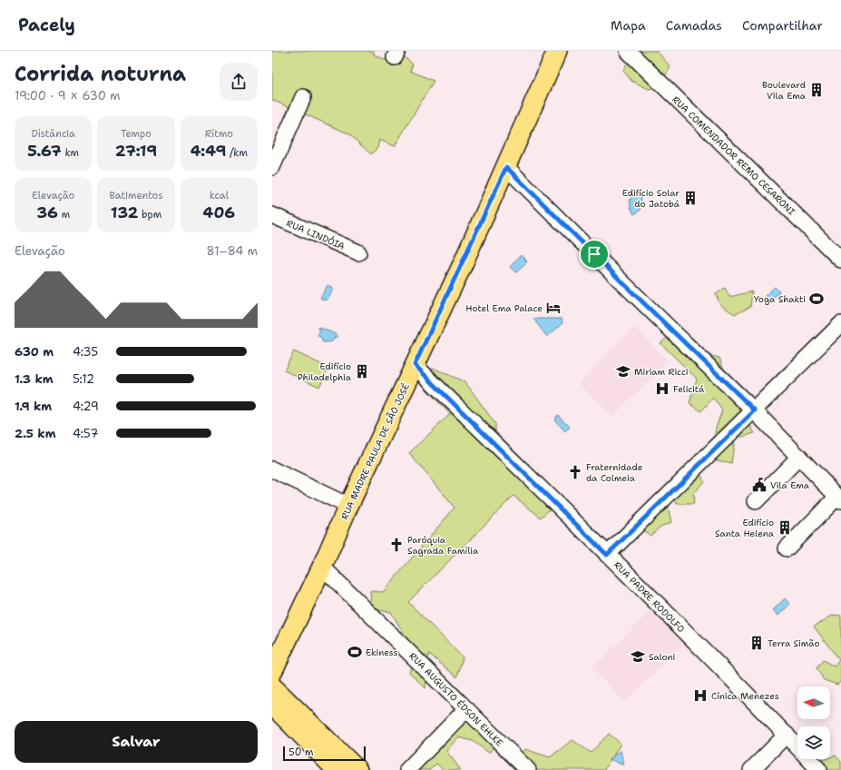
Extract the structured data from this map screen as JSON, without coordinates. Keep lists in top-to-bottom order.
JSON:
{
  "streets": {
    "main road": ["RUA MADRE PAULA DE SÃO JOSÉ"],
    "street": [
      "RUA COMENDADOR REMO CESARONI",
      "RUA LINDÓIA",
      "RUA PADRE RODOLFO",
      "RUA AUGUSTO ÉDSON EHLKE"
    ]
  },
  "crossings": [
    ["RUA MADRE PAULA DE SÃO JOSÉ", "RUA PADRE RODOLFO"],
    ["RUA MADRE PAULA DE SÃO JOSÉ", "RUA AUGUSTO ÉDSON EHLKE"]
  ],
  "places": {
    "building": [
      "Boulevard Vila Ema",
      "Edifício Solar do Jatobá",
      "Edifício Philadelphia",
      "Edifício Santa Helena",
      "Terra Simão"
    ],
    "sports": ["Yoga Shakti", "Ekiness"],
    "hotel": ["Hotel Ema Palace"],
    "school or university": ["Miriam Ricci", "Saloni"],
    "hospital": ["Felicitá", "Cínica Menezes"],
    "church": ["Fraternidade da Colmeia", "Paróquia Sagrada Família"],
    "public building": ["Vila Ema"]
  },
  "scale_bar": "50 m",
  "north": "left",
  "page": {
    "header": "Pacely",
    "nav": ["Mapa", "Camadas", "Compartilhar"],
    "heading": ["Corrida noturna", "19:00 · 9 × 630 m"],
    "stats": [
      ["Distância", "5.67 km"],
      ["Tempo", "27:19"],
      ["Ritmo", "4:49 /km"],
      ["Elevação", "36 m"],
      ["Batimentos", "132 bpm"],
      ["kcal", "406"]
    ],
    "chart": ["Elevação", "81–84 m"],
    "list": [
      {
        "name": "630 m",
        "note": "4:35"
      },
      {
        "name": "1.3 km",
        "note": "5:12"
      },
      {
        "name": "1.9 km",
        "note": "4:29"
      },
      {
        "name": "2.5 km",
        "note": "4:57"
      }
    ],
    "buttons": "Salvar",
    "scale": "50 m"
  }
}
